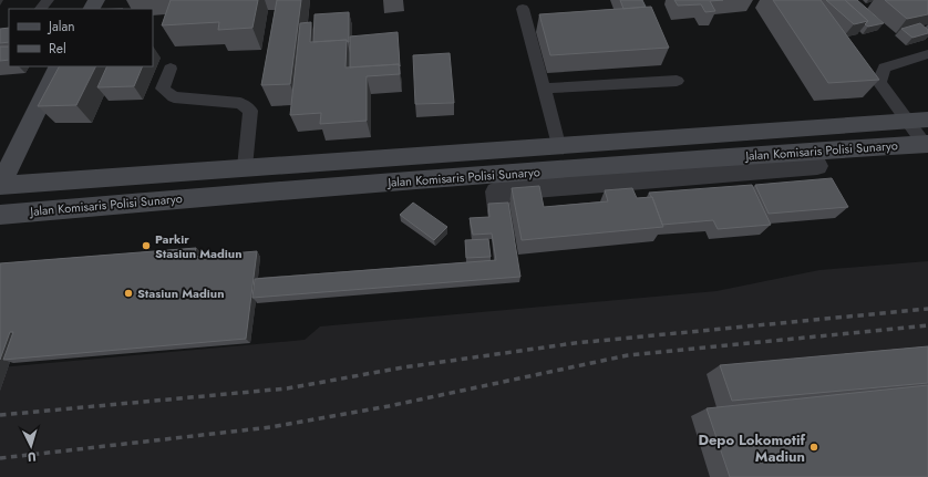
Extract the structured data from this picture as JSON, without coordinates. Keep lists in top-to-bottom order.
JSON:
{
  "streets": {
    "main road": ["Jalan Komisaris Polisi Sunaryo"]
  },
  "places": ["Parkir Stasiun Madiun", "Stasiun Madiun", "Depo Lokomotif Madiun"],
  "legend": ["Jalan", "Rel"],
  "north": "bottom"
}
